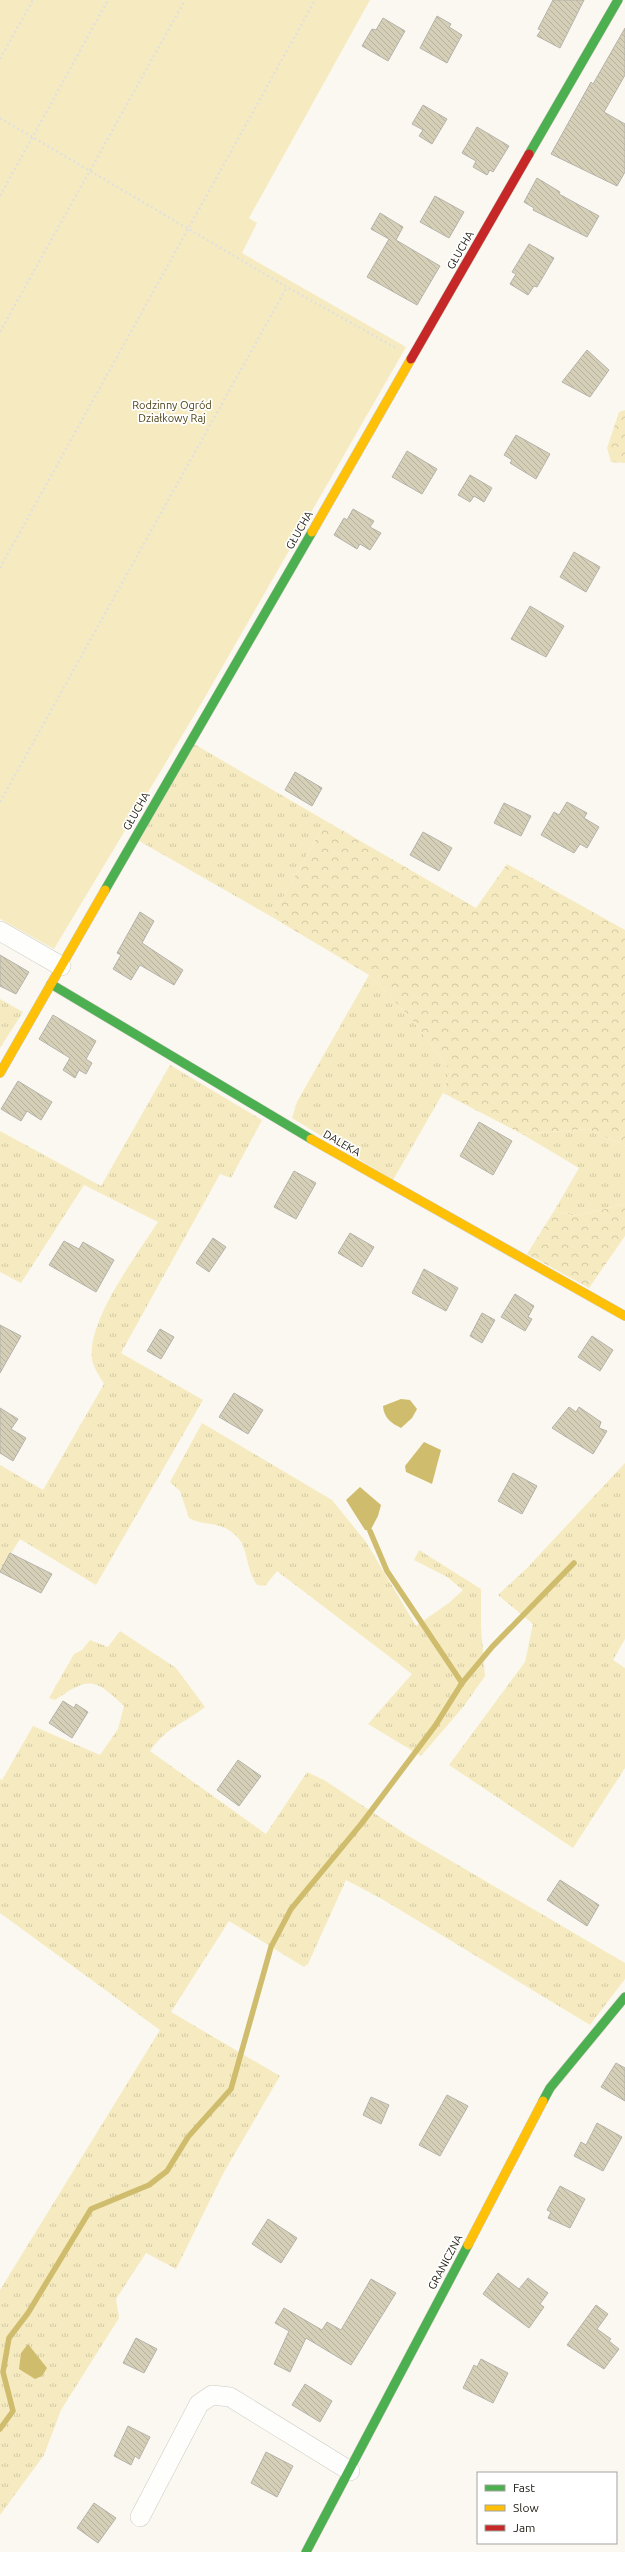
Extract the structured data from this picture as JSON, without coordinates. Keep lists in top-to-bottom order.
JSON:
{
  "streets": {
    "street": ["GŁUCHA", "DALEKA", "GRANICZNA"]
  },
  "crossings": [
    ["GŁUCHA", "DALEKA"]
  ],
  "parks": ["Rodzinny Ogród Działkowy Raj"],
  "legend": ["Fast", "Slow", "Jam"]
}
